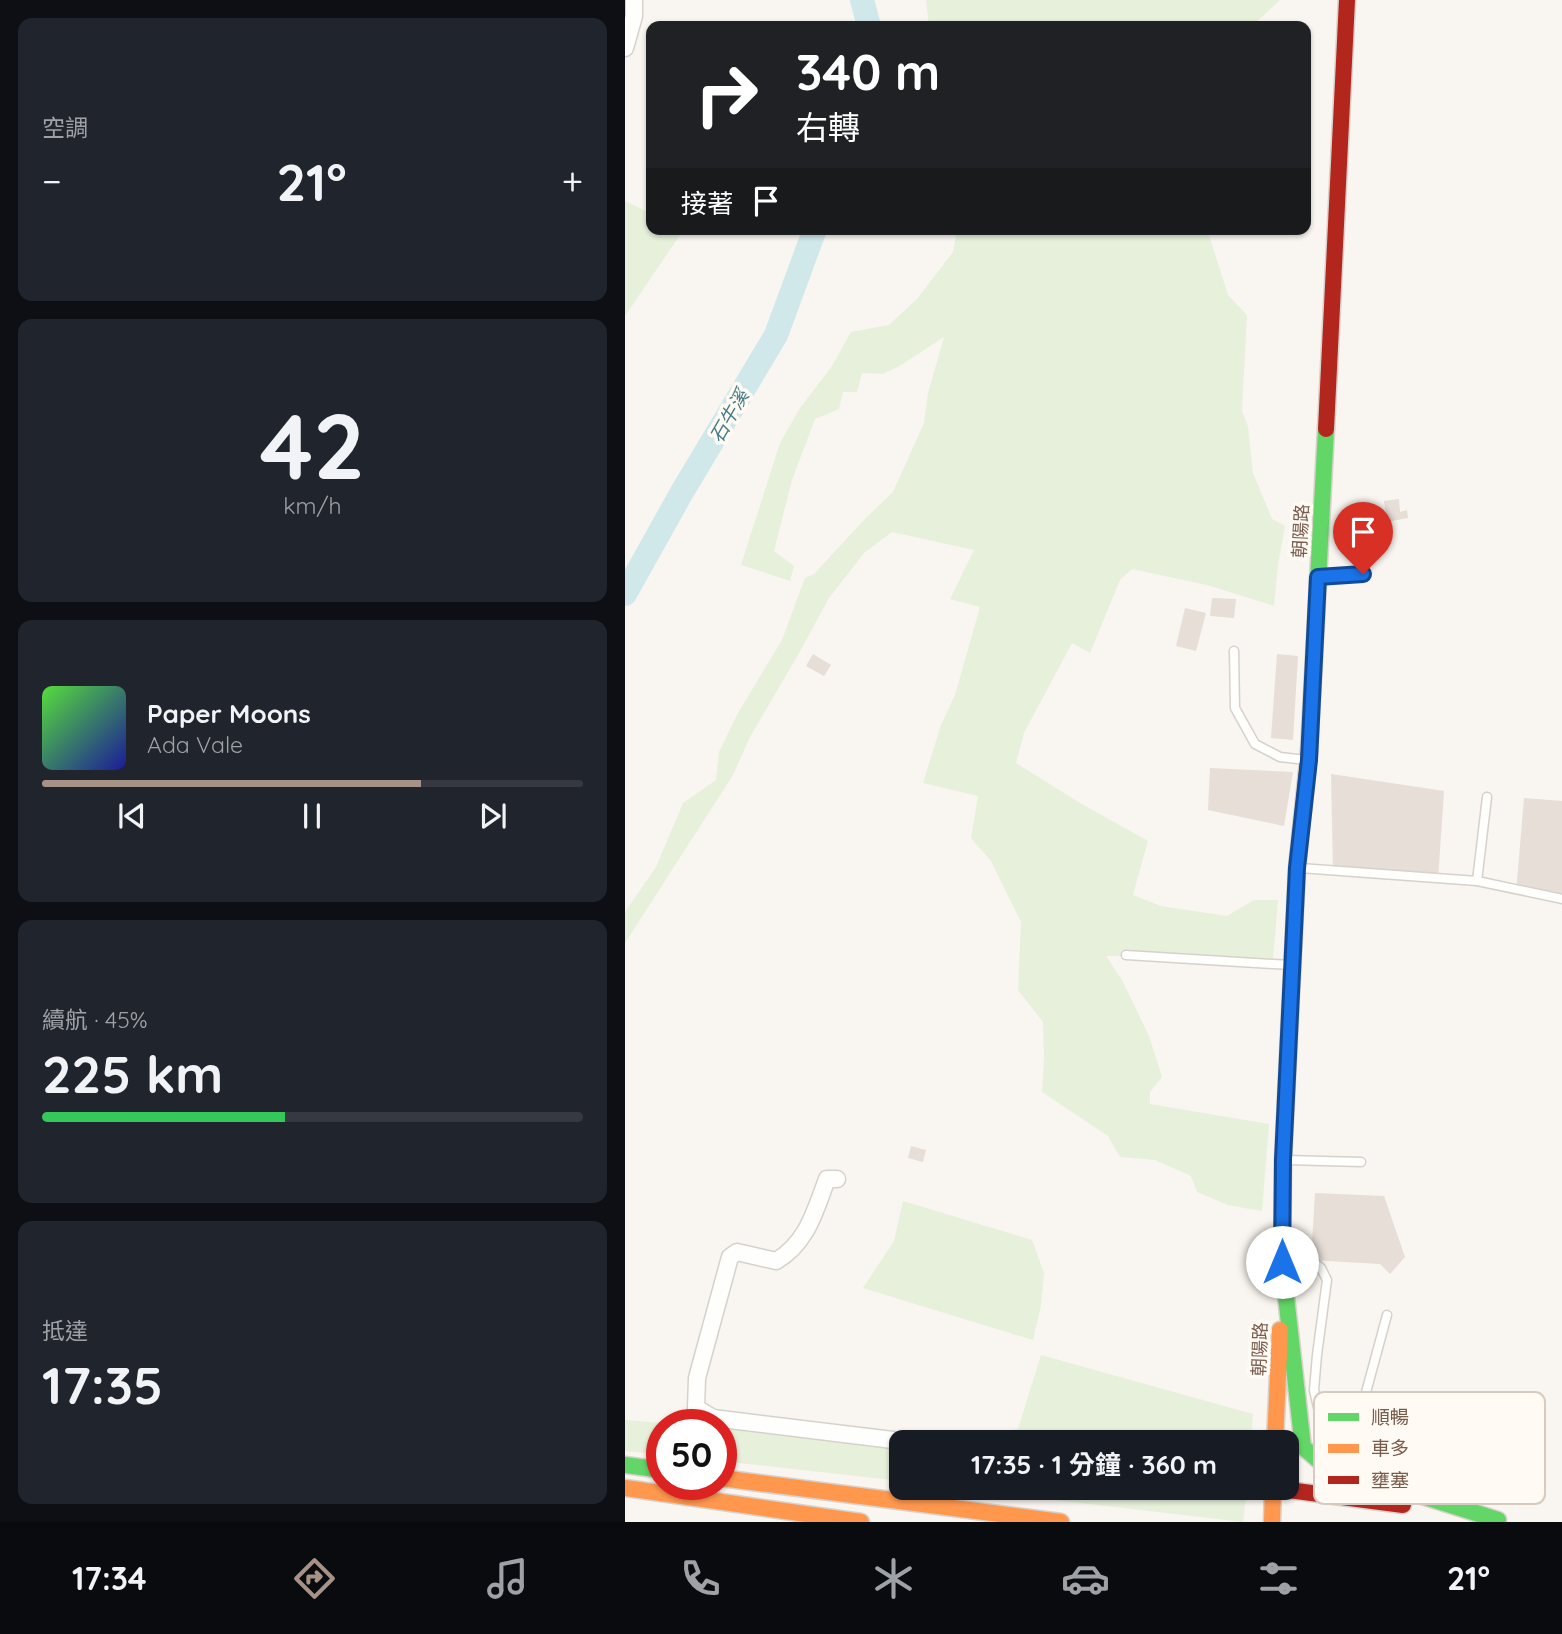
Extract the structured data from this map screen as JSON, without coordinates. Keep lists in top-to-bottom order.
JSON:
{
  "streets": {
    "main road": ["朝陽路"]
  },
  "water": ["石牛溪"],
  "legend": ["順暢", "車多", "壅塞"],
  "page": {
    "tile": [
      "空調",
      ["42", "km/h"],
      ["續航 · 45%", "225 km"],
      ["抵達", "17:35"]
    ],
    "turn": ["340 m", "右轉"],
    "heat": ["−", "21°", "+"],
    "then": "接著",
    "song": ["Paper Moons", "Ada Vale"],
    "limit": "50",
    "trip": "17:35 · 1 分鐘 · 360 m",
    "tabs": ["17:34", "21°"]
  }
}
